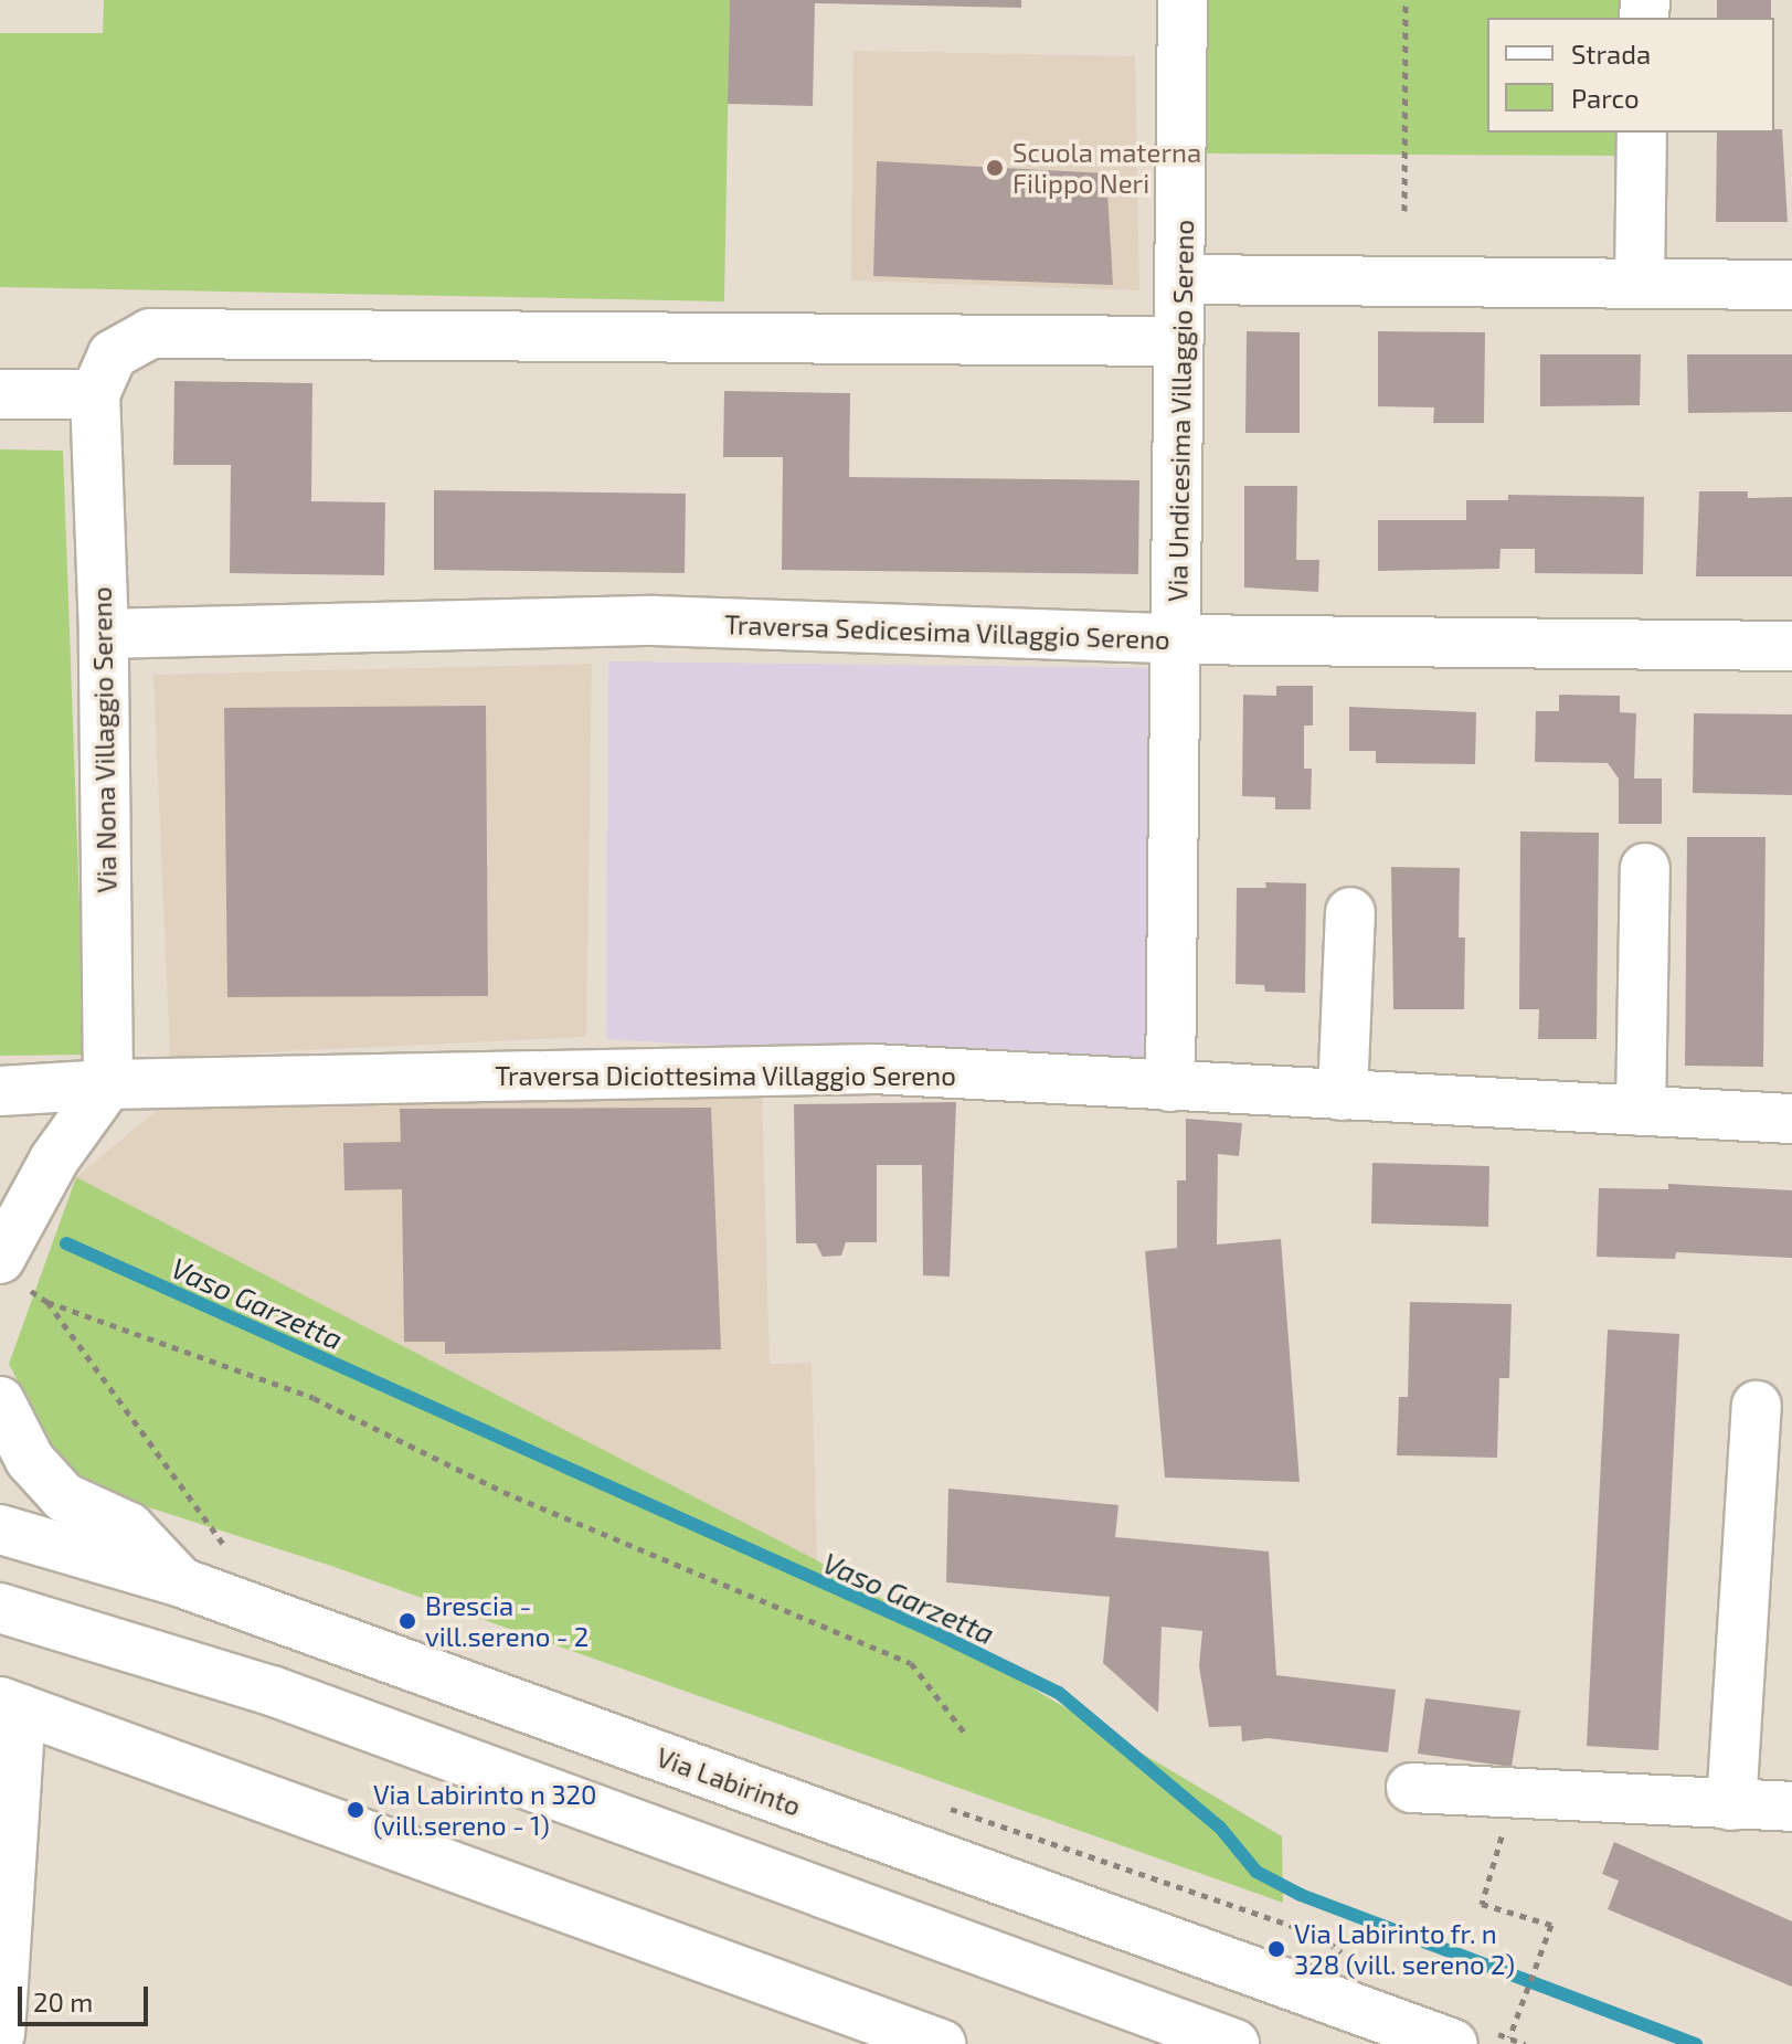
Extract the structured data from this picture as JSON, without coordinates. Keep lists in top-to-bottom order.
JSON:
{
  "streets": {
    "street": [
      "Via Undicesima Villaggio Sereno",
      "Traversa Sedicesima Villaggio Sereno",
      "Via Nona Villaggio Sereno",
      "Traversa Diciottesima Villaggio Sereno",
      "Via Labirinto"
    ]
  },
  "crossings": [
    ["Via Undicesima Villaggio Sereno", "Traversa Sedicesima Villaggio Sereno"],
    ["Via Undicesima Villaggio Sereno", "Traversa Diciottesima Villaggio Sereno"],
    ["Traversa Sedicesima Villaggio Sereno", "Via Nona Villaggio Sereno"],
    ["Via Nona Villaggio Sereno", "Traversa Diciottesima Villaggio Sereno"]
  ],
  "water": ["Vaso Garzetta"],
  "places": [
    "Scuola materna Filippo Neri",
    "Brescia - vill.sereno - 2",
    "Via Labirinto n 320 (vill.sereno - 1)",
    "Via Labirinto fr. n 328 (vill. sereno 2)"
  ],
  "legend": ["Strada", "Parco"],
  "scale_bar": "20 m"
}
